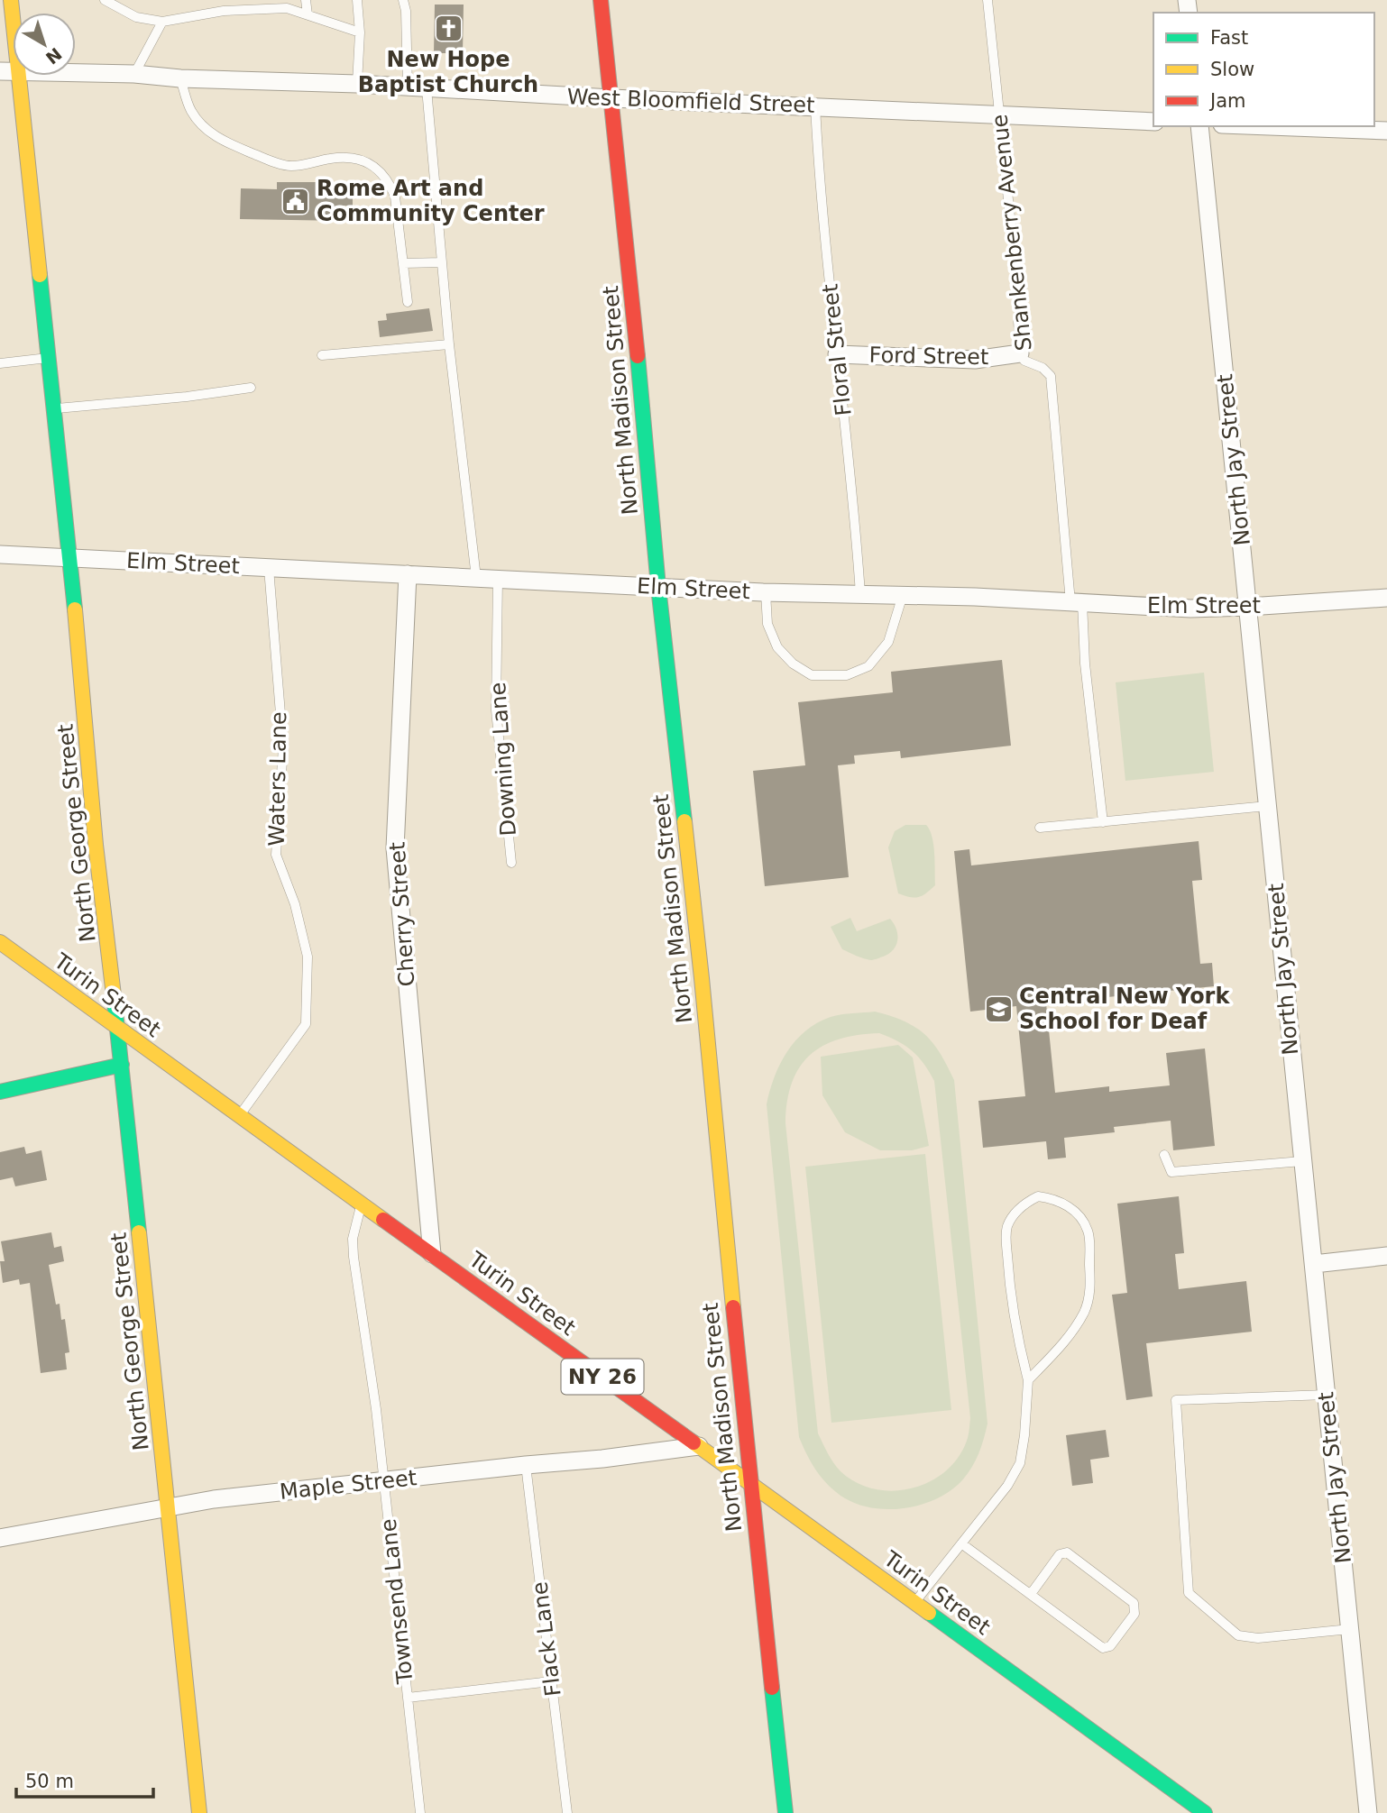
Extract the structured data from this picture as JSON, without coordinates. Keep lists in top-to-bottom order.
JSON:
{
  "streets": {
    "street": [
      "West Bloomfield Street",
      "Ford Street",
      "North Madison Street",
      "North Jay Street",
      "Elm Street",
      "North George Street",
      "Cherry Street",
      "Turin Street",
      "NY 26",
      "Maple Street"
    ],
    "lane": [
      "Shankenberry Avenue",
      "Floral Street",
      "Downing Lane",
      "Waters Lane",
      "Townsend Lane",
      "Flack Lane"
    ]
  },
  "crossings": [
    ["West Bloomfield Street", "Shankenberry Avenue"],
    ["West Bloomfield Street", "Floral Street"],
    ["West Bloomfield Street", "North Madison Street"],
    ["West Bloomfield Street", "North George Street"],
    ["Shankenberry Avenue", "Ford Street"],
    ["Shankenberry Avenue", "Elm Street"],
    ["Floral Street", "Ford Street"],
    ["Floral Street", "Elm Street"],
    ["North Madison Street", "Elm Street"],
    ["North Madison Street", "Turin Street"],
    ["North Jay Street", "Elm Street"],
    ["Elm Street", "Downing Lane"],
    ["Elm Street", "Waters Lane"],
    ["Elm Street", "North George Street"],
    ["Elm Street", "Cherry Street"],
    ["Waters Lane", "Turin Street"],
    ["North George Street", "Turin Street"],
    ["North George Street", "Maple Street"],
    ["Cherry Street", "Turin Street"],
    ["Turin Street", "Maple Street"],
    ["Turin Street", "Townsend Lane"],
    ["Maple Street", "Townsend Lane"],
    ["Maple Street", "Flack Lane"]
  ],
  "places": {
    "church": ["New Hope Baptist Church"],
    "public building": ["Rome Art and Community Center"],
    "school or university": ["Central New York School for Deaf"]
  },
  "legend": ["Fast", "Slow", "Jam"],
  "scale_bar": "50 m",
  "north": "bottom right"
}
